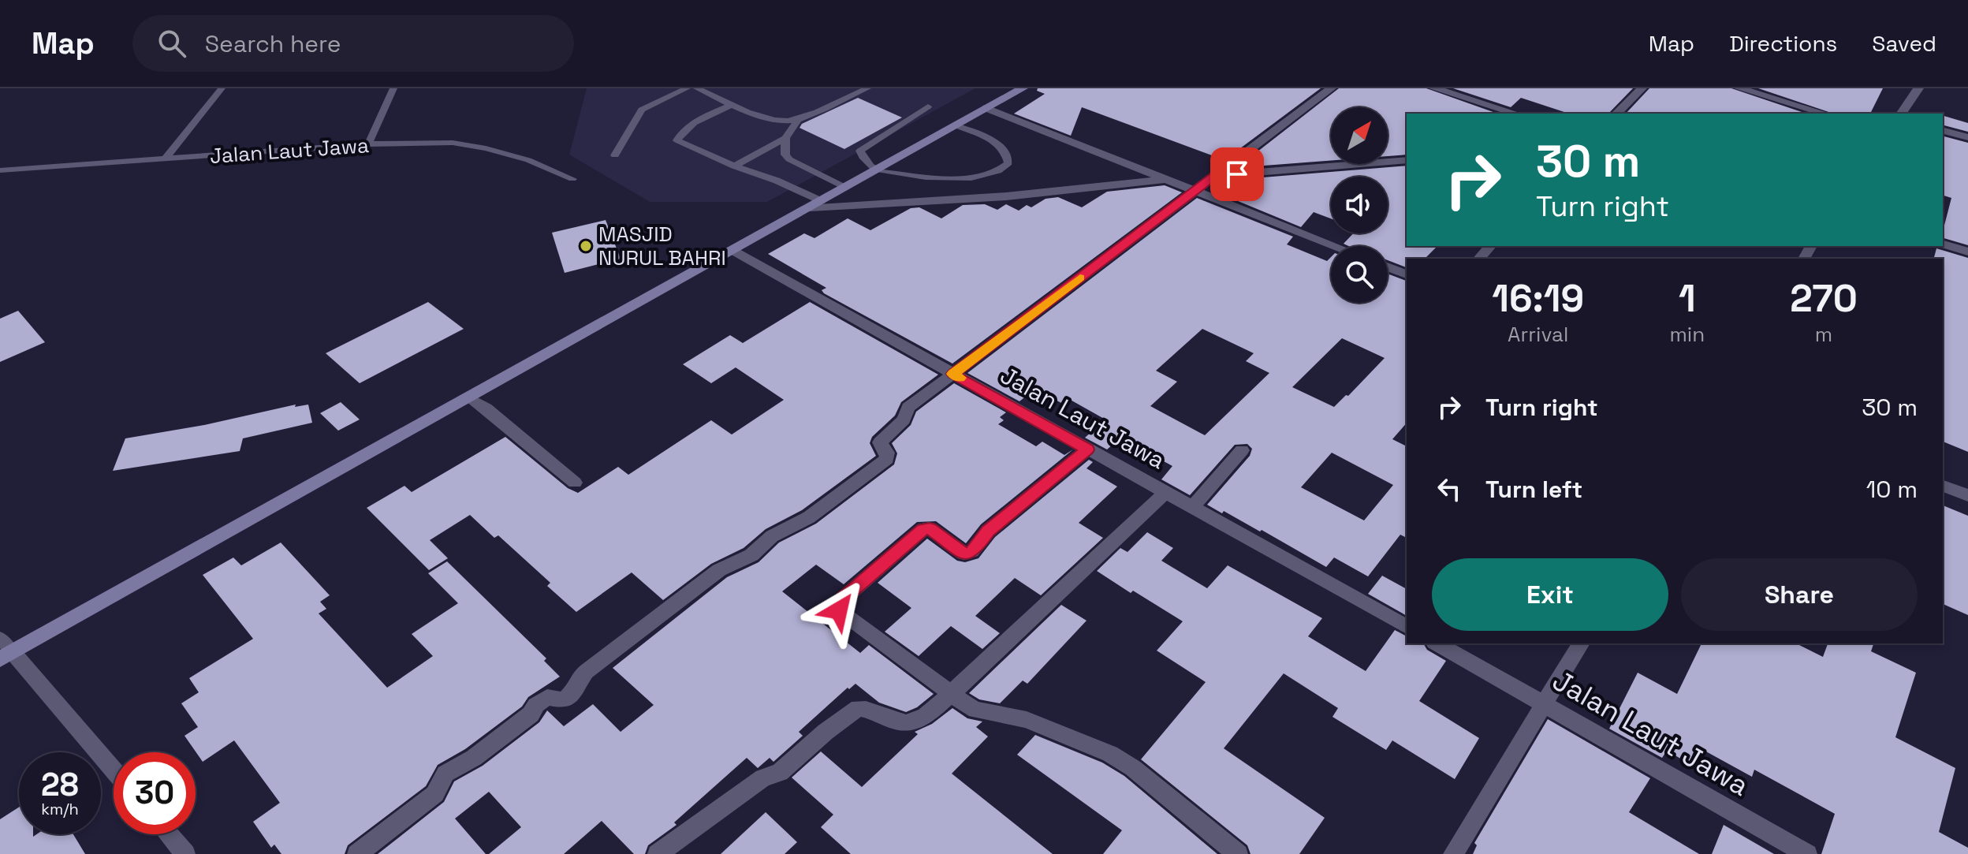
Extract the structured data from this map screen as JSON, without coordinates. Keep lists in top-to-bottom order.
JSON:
{
  "streets": {
    "street": ["Jalan Laut Jawa"]
  },
  "places": ["MASJID NURUL BAHRI"],
  "north": "top right",
  "page": {
    "header": "Map",
    "search": "Search here",
    "nav": ["Map", "Directions", "Saved"],
    "turn": ["30 m", "Turn right"],
    "eta": [
      "16:19",
      "Arrival",
      "1",
      "min",
      "270",
      "m"
    ],
    "list": [
      {
        "name": "Turn right",
        "value": "30 m"
      },
      {
        "name": "Turn left",
        "value": "10 m"
      }
    ],
    "buttons": ["Exit", "Share"],
    "speed": "28 km/h",
    "limit": "30"
  }
}
